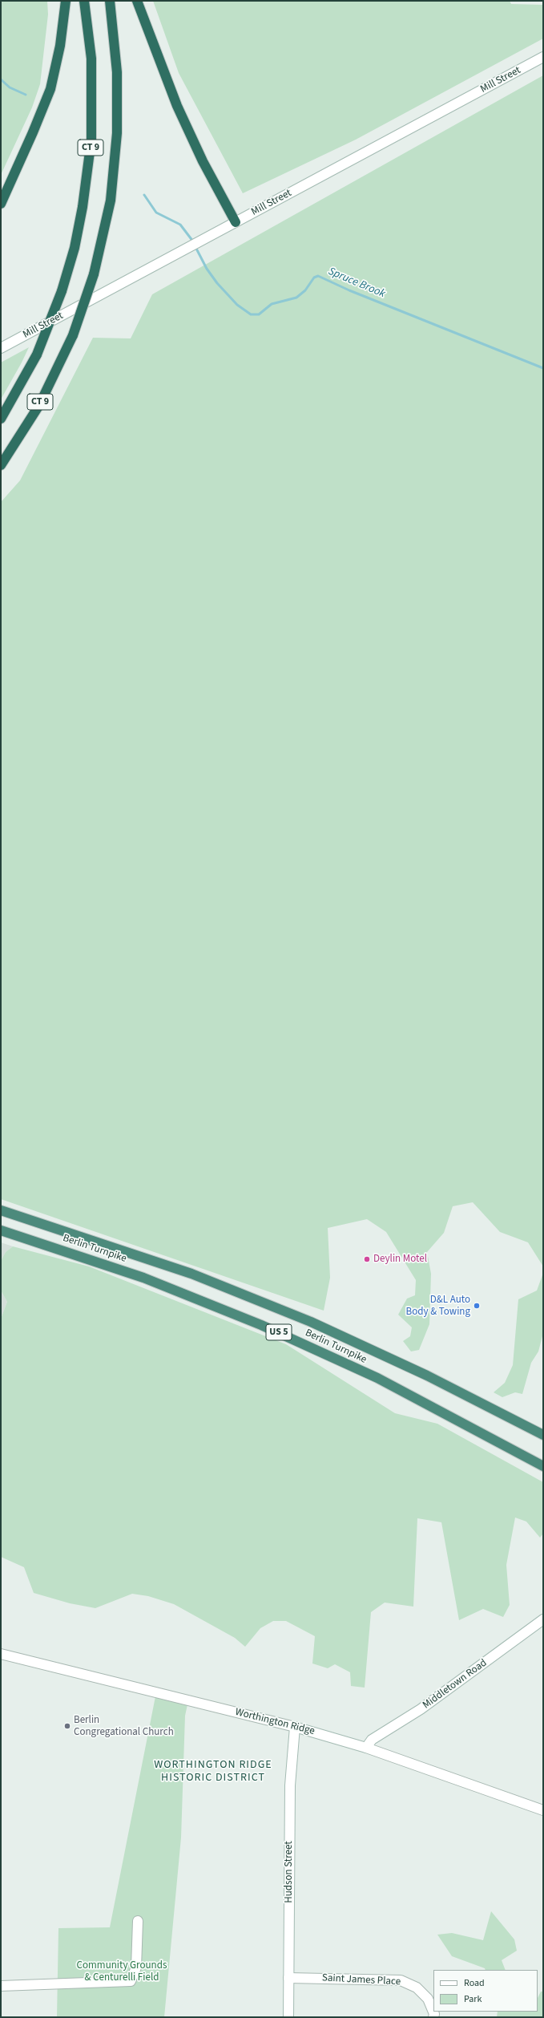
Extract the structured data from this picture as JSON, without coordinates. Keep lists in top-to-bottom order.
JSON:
{
  "streets": {
    "highway": ["CT 9", "Berlin Turnpike", "US 5"],
    "main road": [
      "Mill Street",
      "Middletown Road",
      "Worthington Ridge",
      "Hudson Street",
      "Saint James Place"
    ]
  },
  "crossings": [
    ["Middletown Road", "Worthington Ridge"],
    ["Worthington Ridge", "Hudson Street"],
    ["Hudson Street", "Saint James Place"]
  ],
  "districts": ["WORTHINGTON RIDGE HISTORIC DISTRICT"],
  "water": ["Spruce Brook"],
  "parks": ["Community Grounds & Centurelli Field"],
  "places": ["Deylin Motel", "D&L Auto Body & Towing", "Berlin Congregational Church"],
  "legend": ["Road", "Park"]
}
